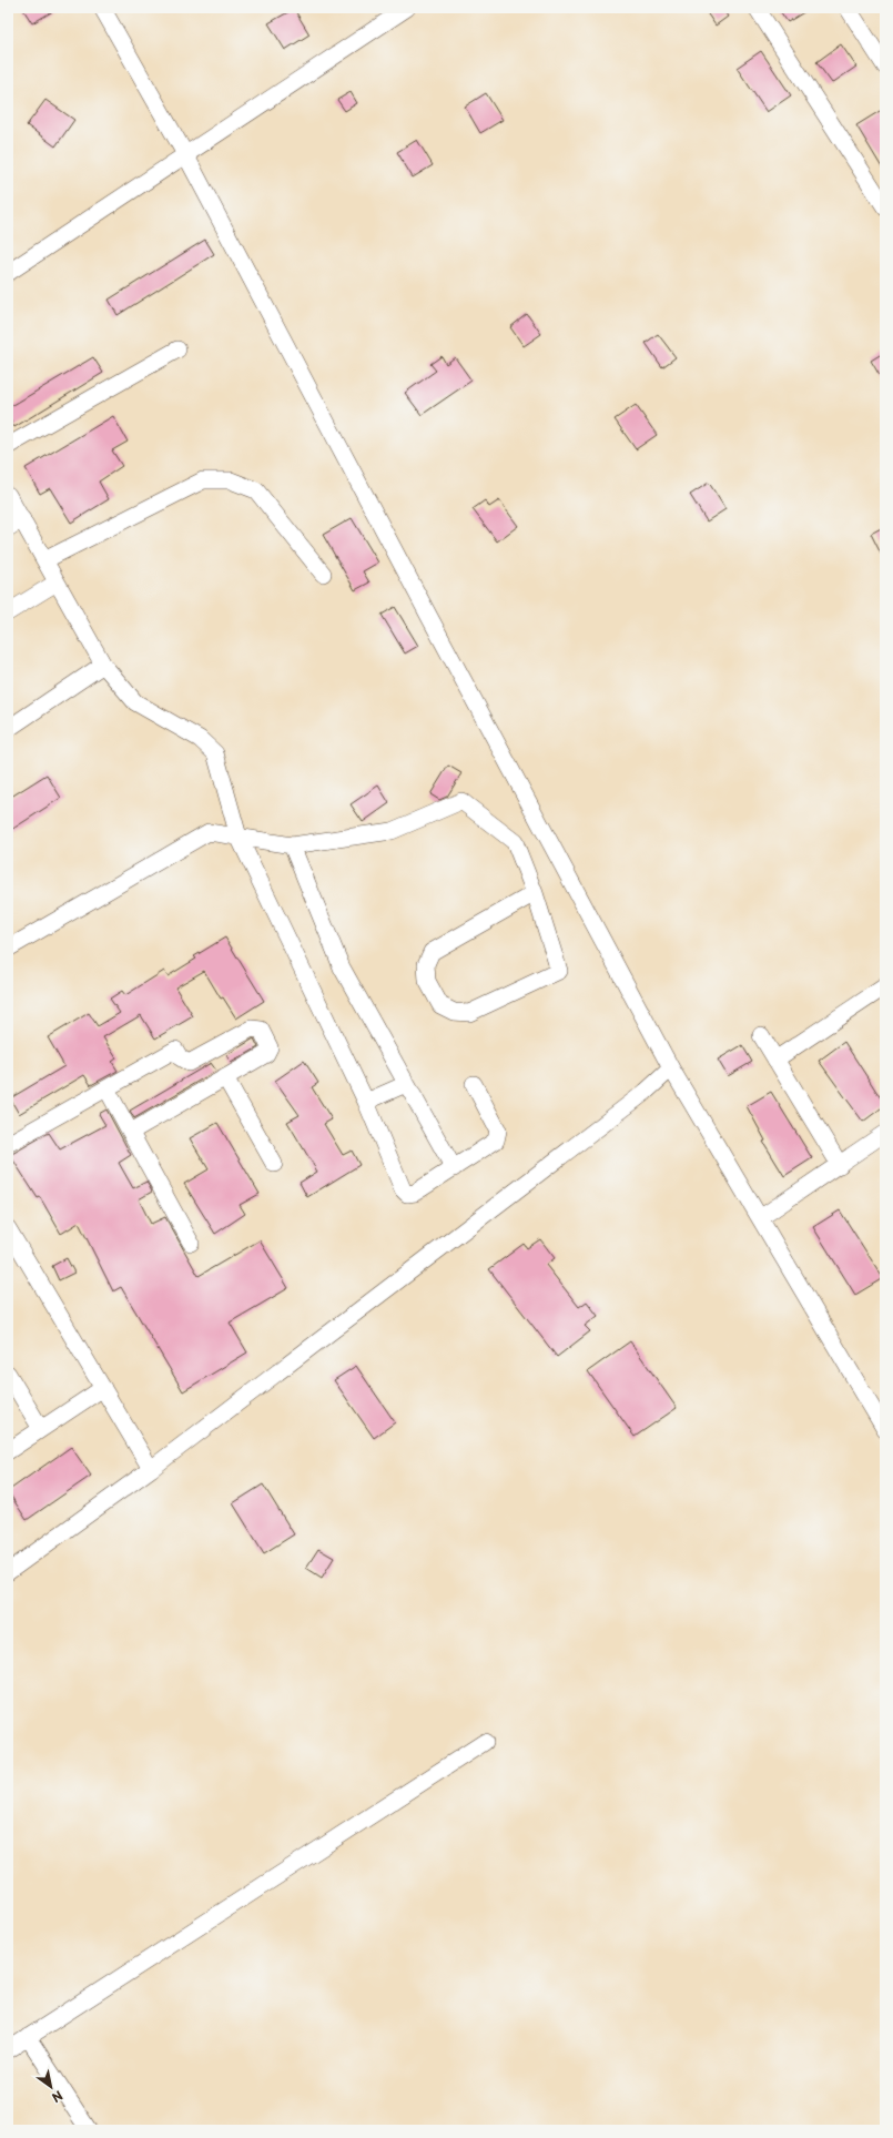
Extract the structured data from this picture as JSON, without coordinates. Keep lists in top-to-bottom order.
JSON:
{
  "north": "bottom right"
}
